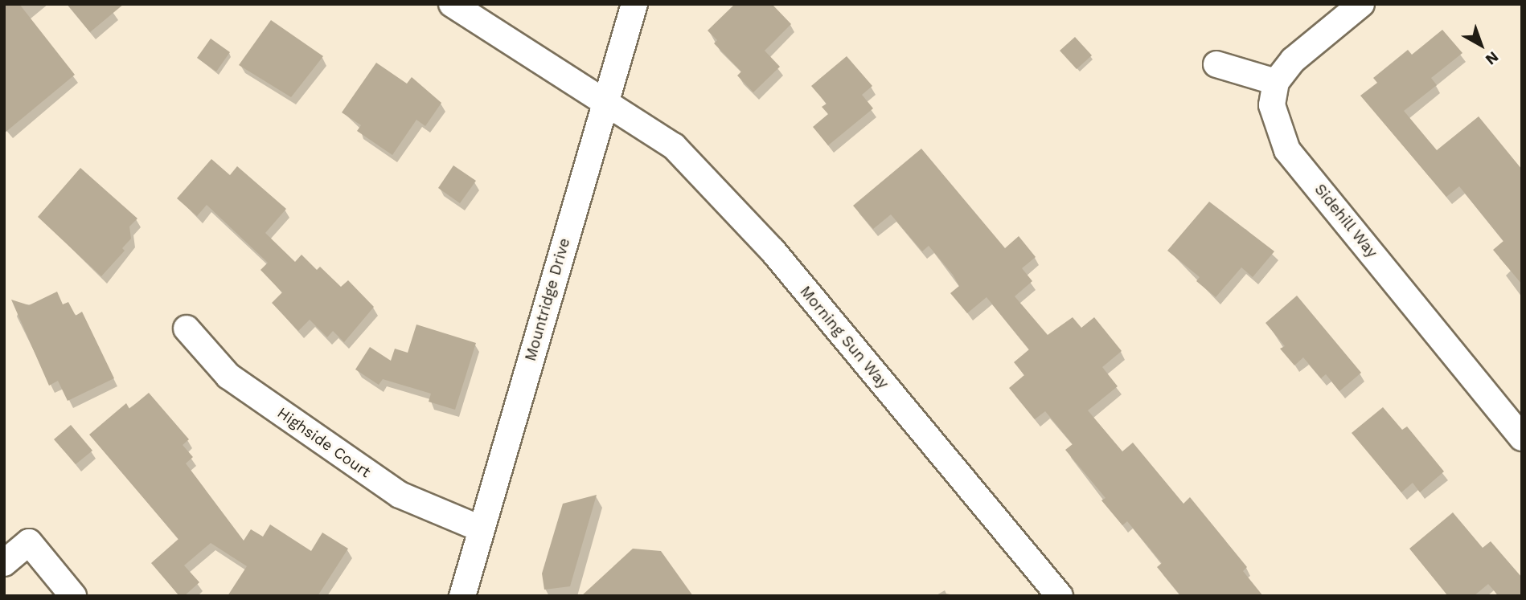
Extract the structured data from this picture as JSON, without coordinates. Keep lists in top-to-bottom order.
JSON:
{
  "streets": {
    "street": [
      "Sidehill Way",
      "Mountridge Drive",
      "Morning Sun Way",
      "Highside Court"
    ]
  },
  "crossings": [
    ["Mountridge Drive", "Morning Sun Way"],
    ["Mountridge Drive", "Highside Court"]
  ],
  "north": "bottom right"
}
